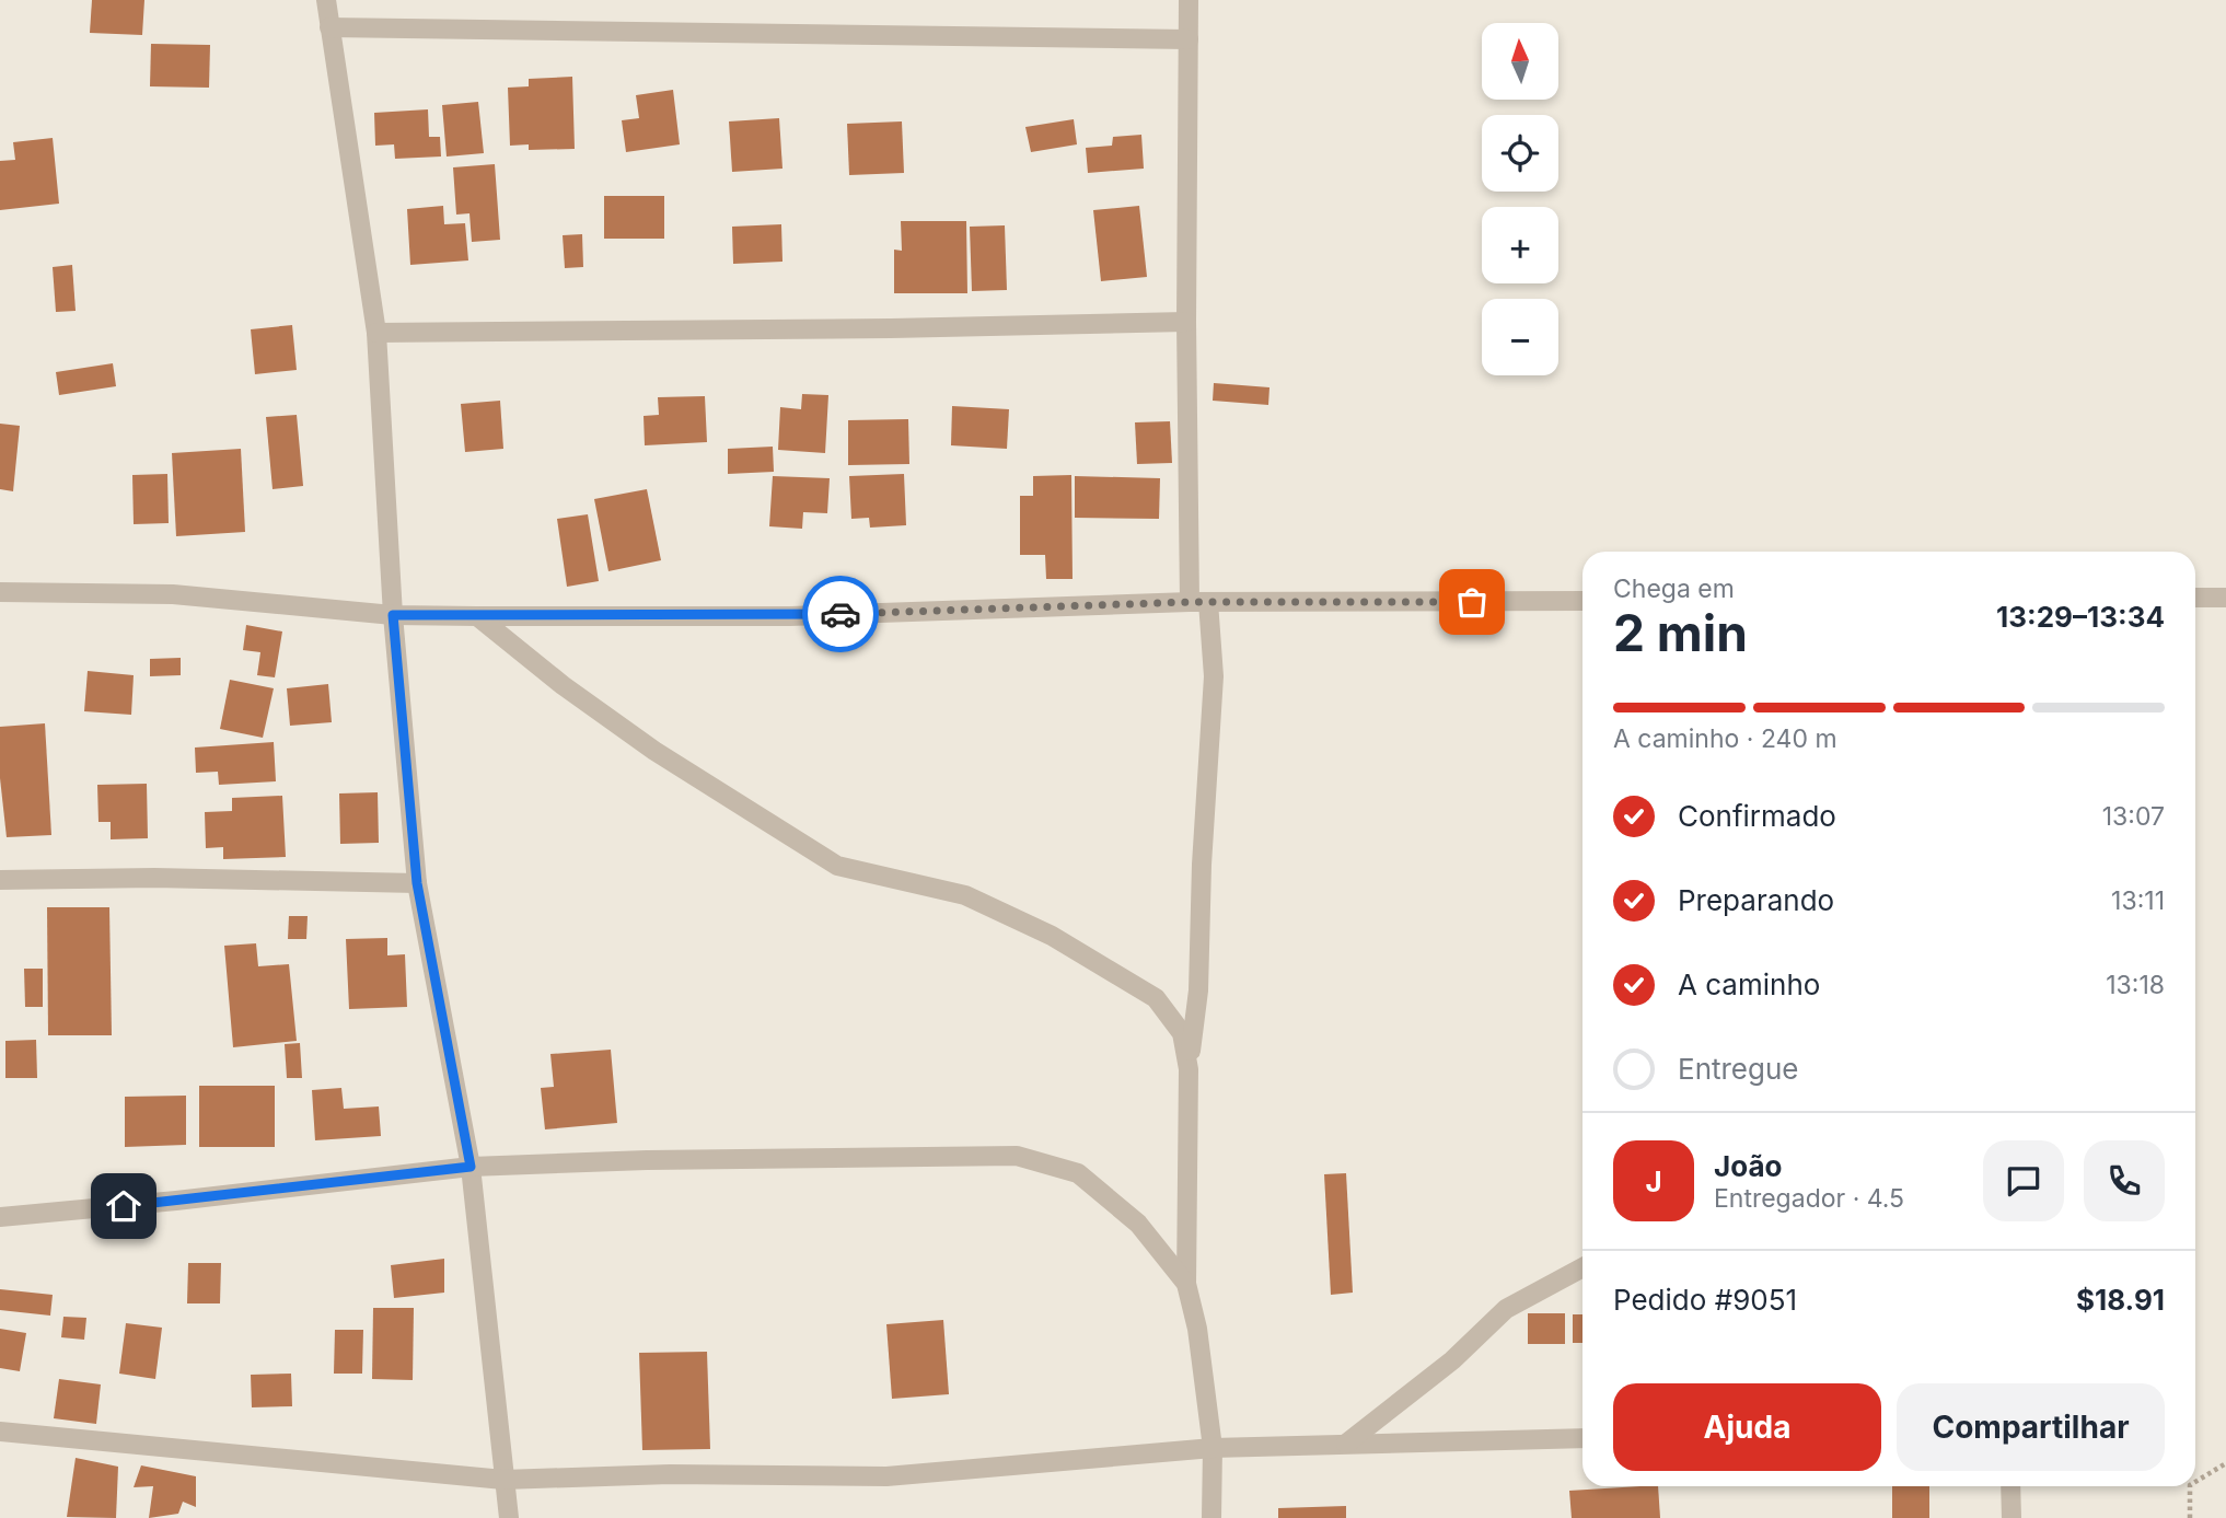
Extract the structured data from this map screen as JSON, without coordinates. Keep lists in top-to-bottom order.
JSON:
{
  "north": "top",
  "page": {
    "map_buttons": ["+", "−"],
    "heading": ["2 min", "Chega em", "13:29–13:34"],
    "panel": [
      "João",
      "Entregador · 4.5",
      "Pedido #9051",
      "$18.91"
    ],
    "bar": "A caminho · 240 m",
    "list": [
      ["Confirmado", "13:07"],
      ["Preparando", "13:11"],
      ["A caminho", "13:18"],
      "Entregue"
    ],
    "round": "J",
    "buttons": ["Ajuda", "Compartilhar"]
  }
}
